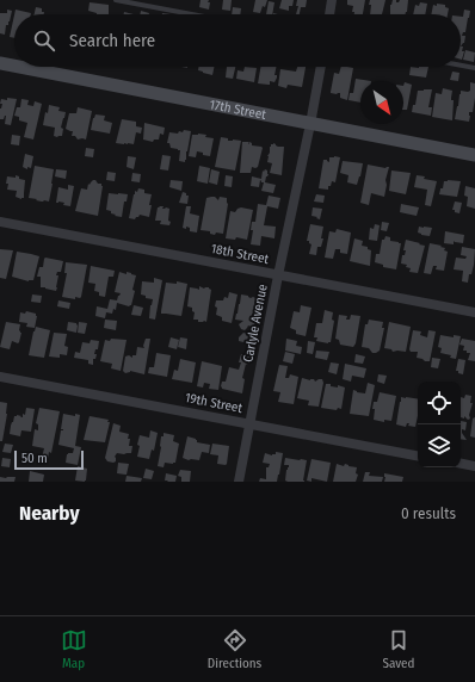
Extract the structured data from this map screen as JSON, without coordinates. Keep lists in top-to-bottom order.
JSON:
{
  "streets": {
    "street": [
      "17th Street",
      "18th Street",
      "Carlyle Avenue",
      "19th Street"
    ]
  },
  "crossings": [
    ["17th Street", "Carlyle Avenue"],
    ["18th Street", "Carlyle Avenue"],
    ["Carlyle Avenue", "19th Street"]
  ],
  "scale_bar": "50 m",
  "north": "bottom right",
  "page": {
    "search": "Search here",
    "scale": "50 m",
    "heading": ["Nearby", "0 results"],
    "nav": ["Map", "Directions", "Saved"]
  }
}
